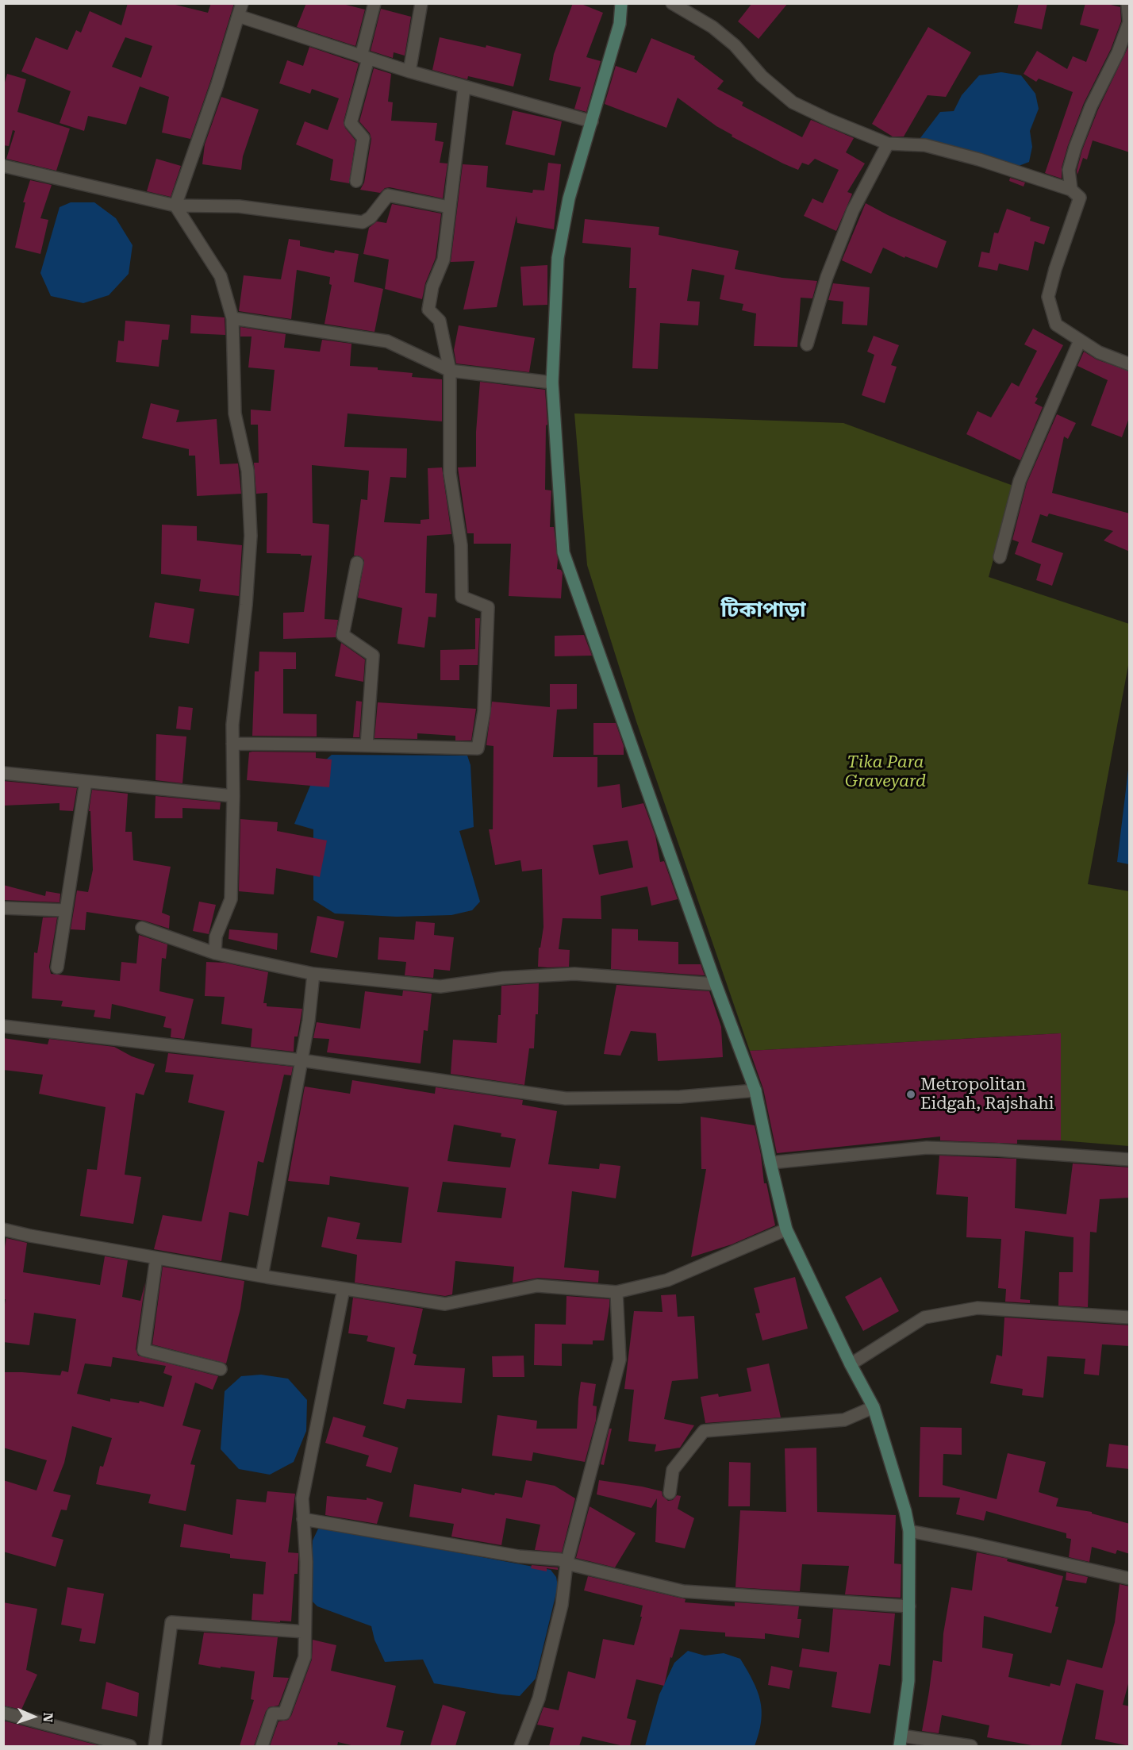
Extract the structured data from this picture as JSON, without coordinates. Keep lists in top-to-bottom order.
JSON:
{
  "districts": ["টিকাপাড়া"],
  "parks": ["Tika Para Graveyard"],
  "places": ["Metropolitan Eidgah, Rajshahi"],
  "north": "right"
}
